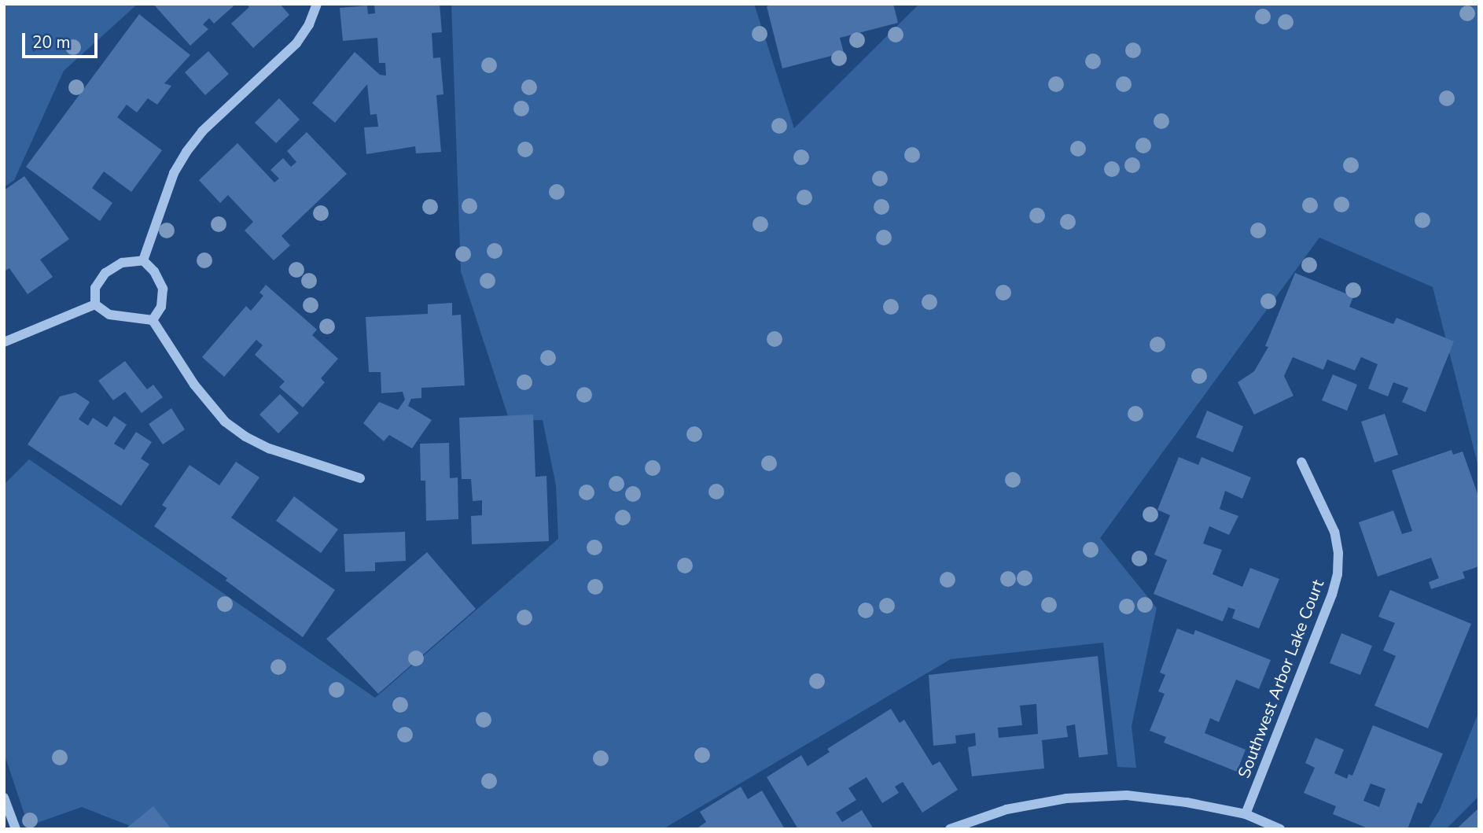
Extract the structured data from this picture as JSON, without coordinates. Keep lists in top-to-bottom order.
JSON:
{
  "streets": {
    "street": ["Southwest Arbor Lake Court"]
  },
  "scale_bar": "20 m"
}
